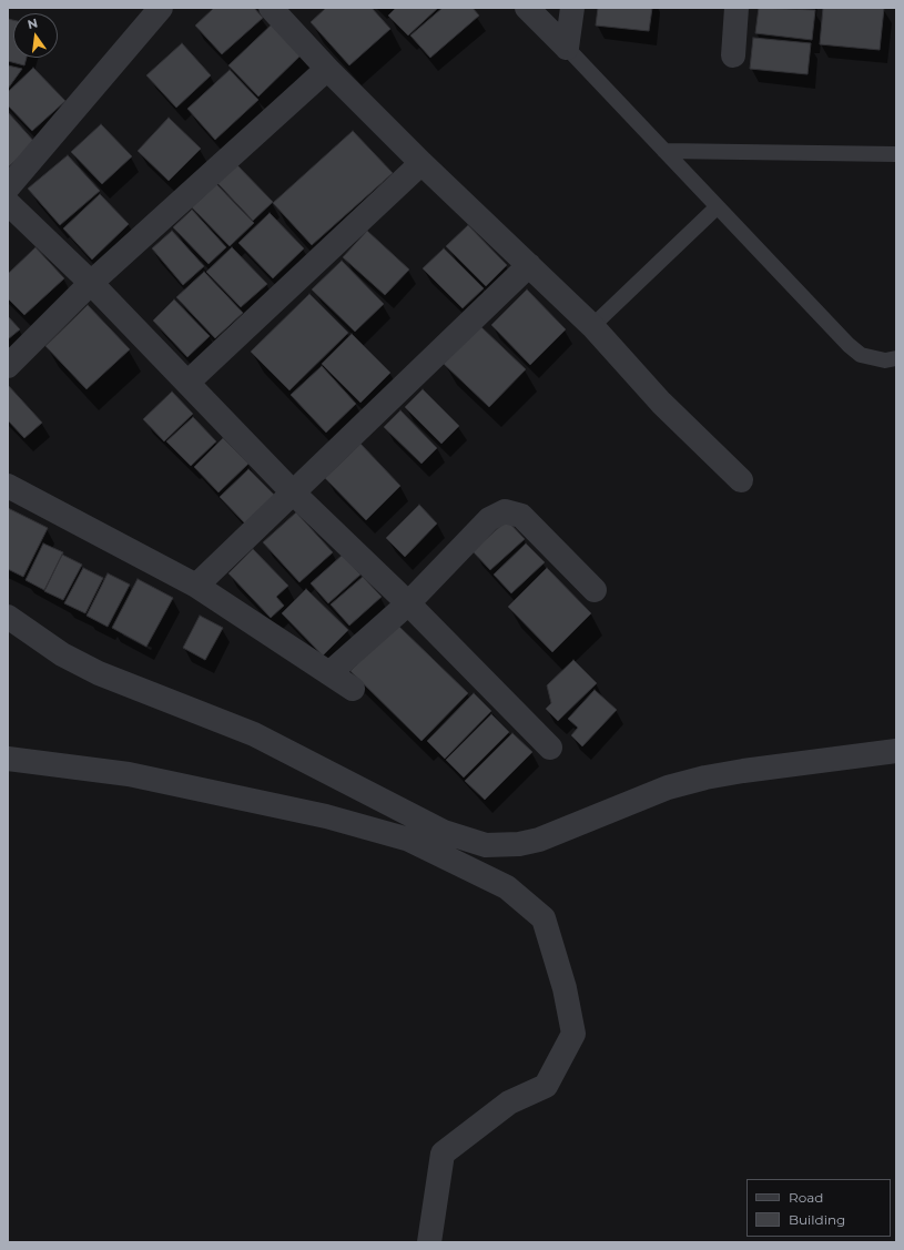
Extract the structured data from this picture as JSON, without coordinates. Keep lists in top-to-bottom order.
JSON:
{
  "legend": ["Road", "Building"],
  "north": "top"
}
